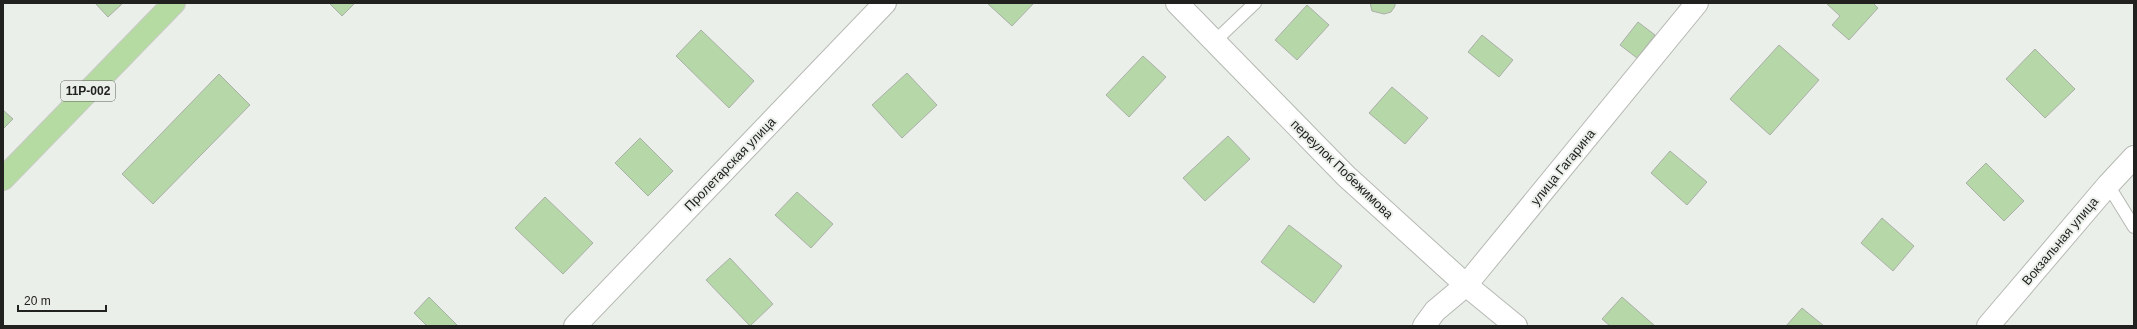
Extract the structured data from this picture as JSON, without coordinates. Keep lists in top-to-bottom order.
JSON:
{
  "streets": {
    "main road": ["11Р-002"],
    "street": [
      "Пролетарская улица",
      "улица Гагарина",
      "переулок Побежимова",
      "Вокзальная улица"
    ]
  },
  "crossings": [
    ["улица Гагарина", "переулок Побежимова"]
  ],
  "scale_bar": "20 m"
}
